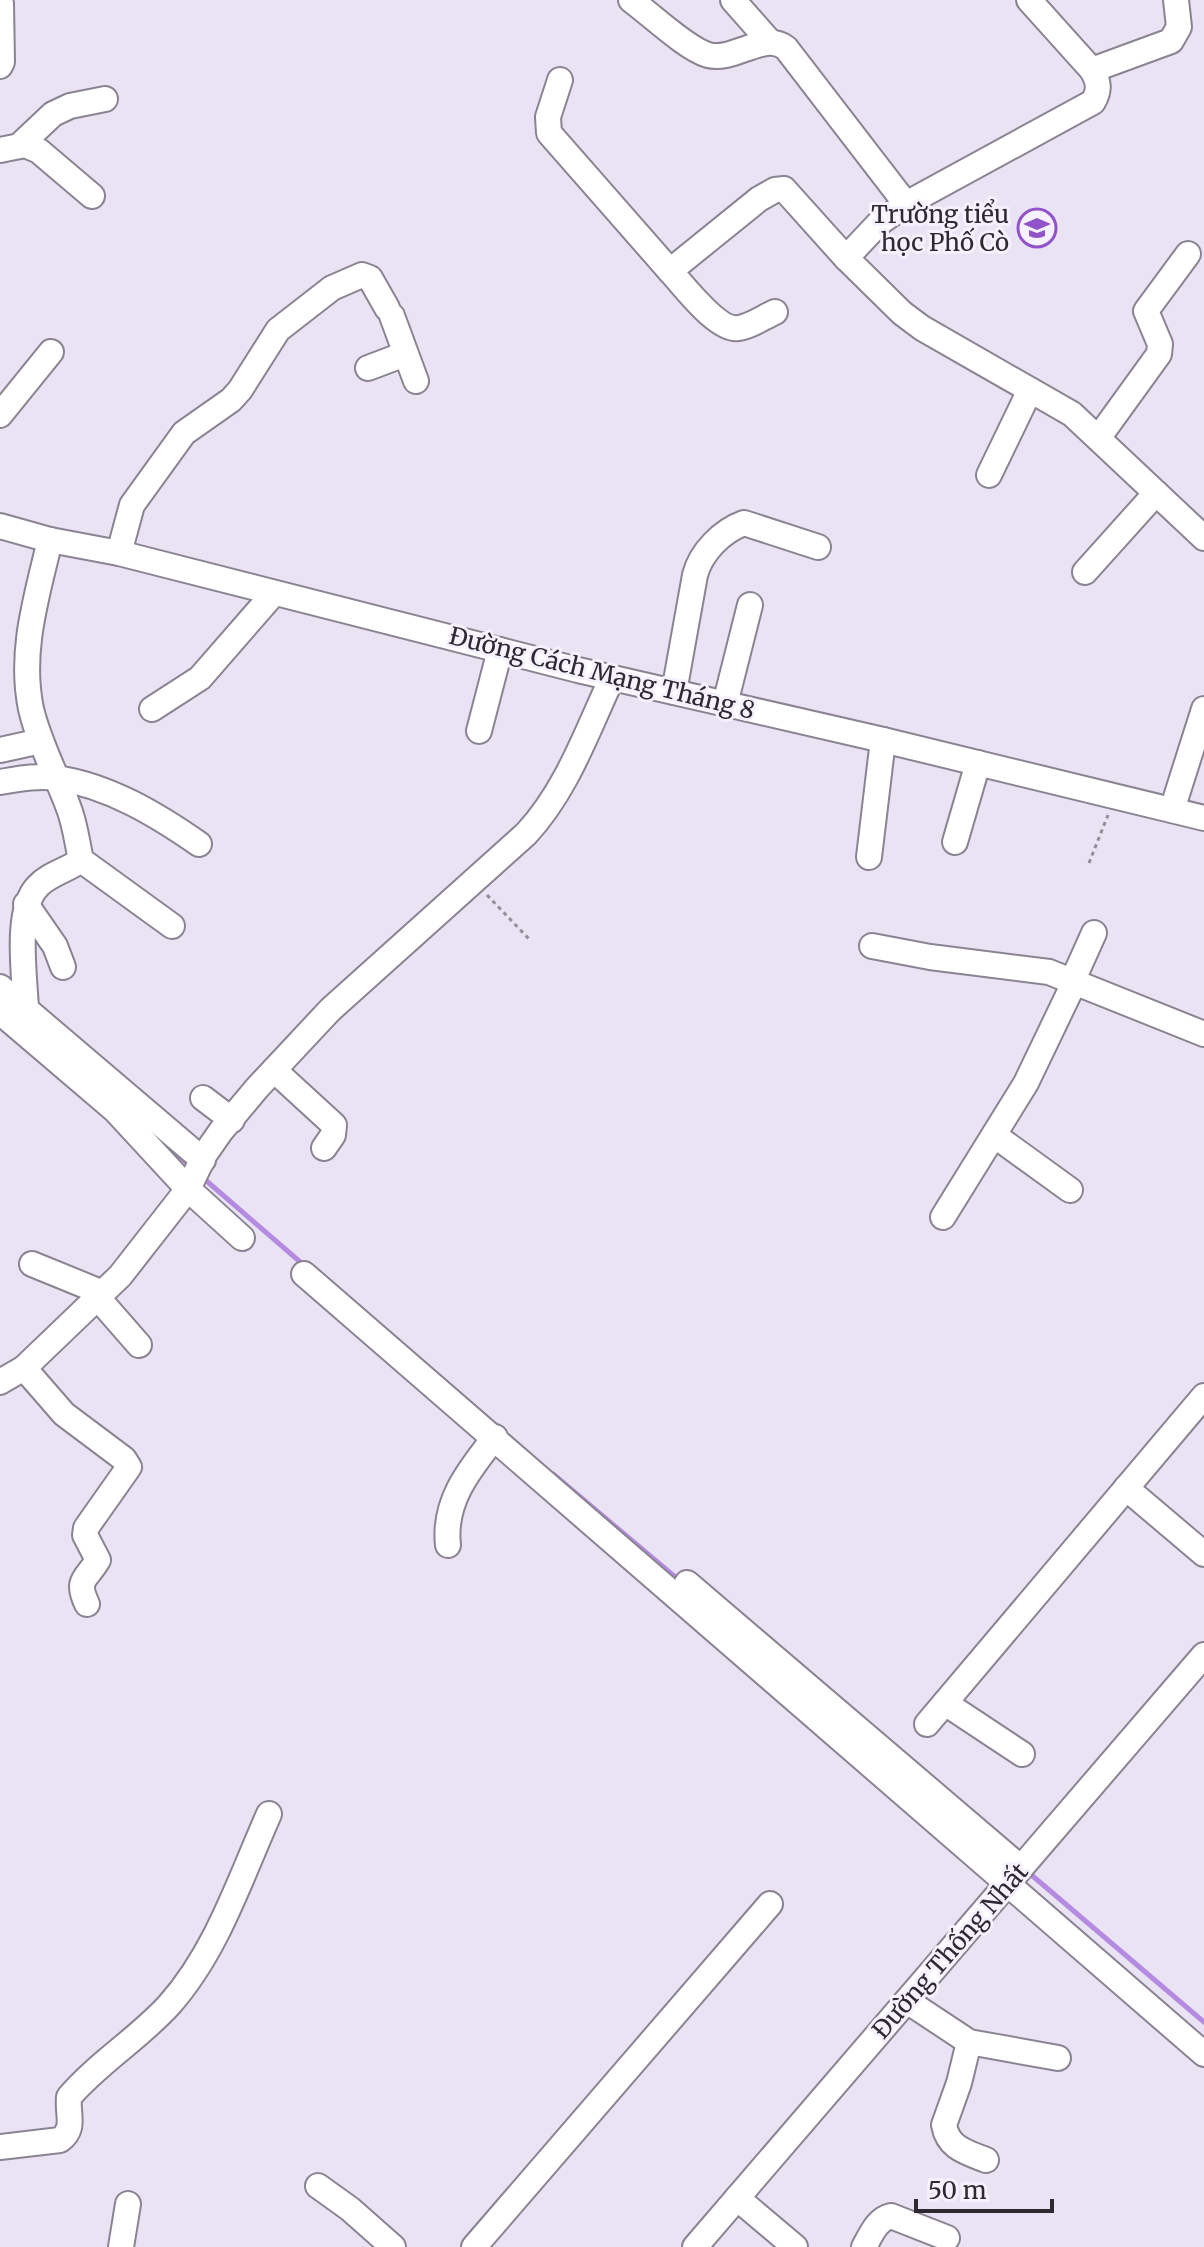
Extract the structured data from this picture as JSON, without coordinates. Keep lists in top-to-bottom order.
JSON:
{
  "streets": {
    "street": ["Đường Cách Mạng Tháng 8", "Đường Thống Nhất"]
  },
  "places": {
    "school or university": ["Trường tiểu học Phố Cò"]
  },
  "scale_bar": "50 m"
}
